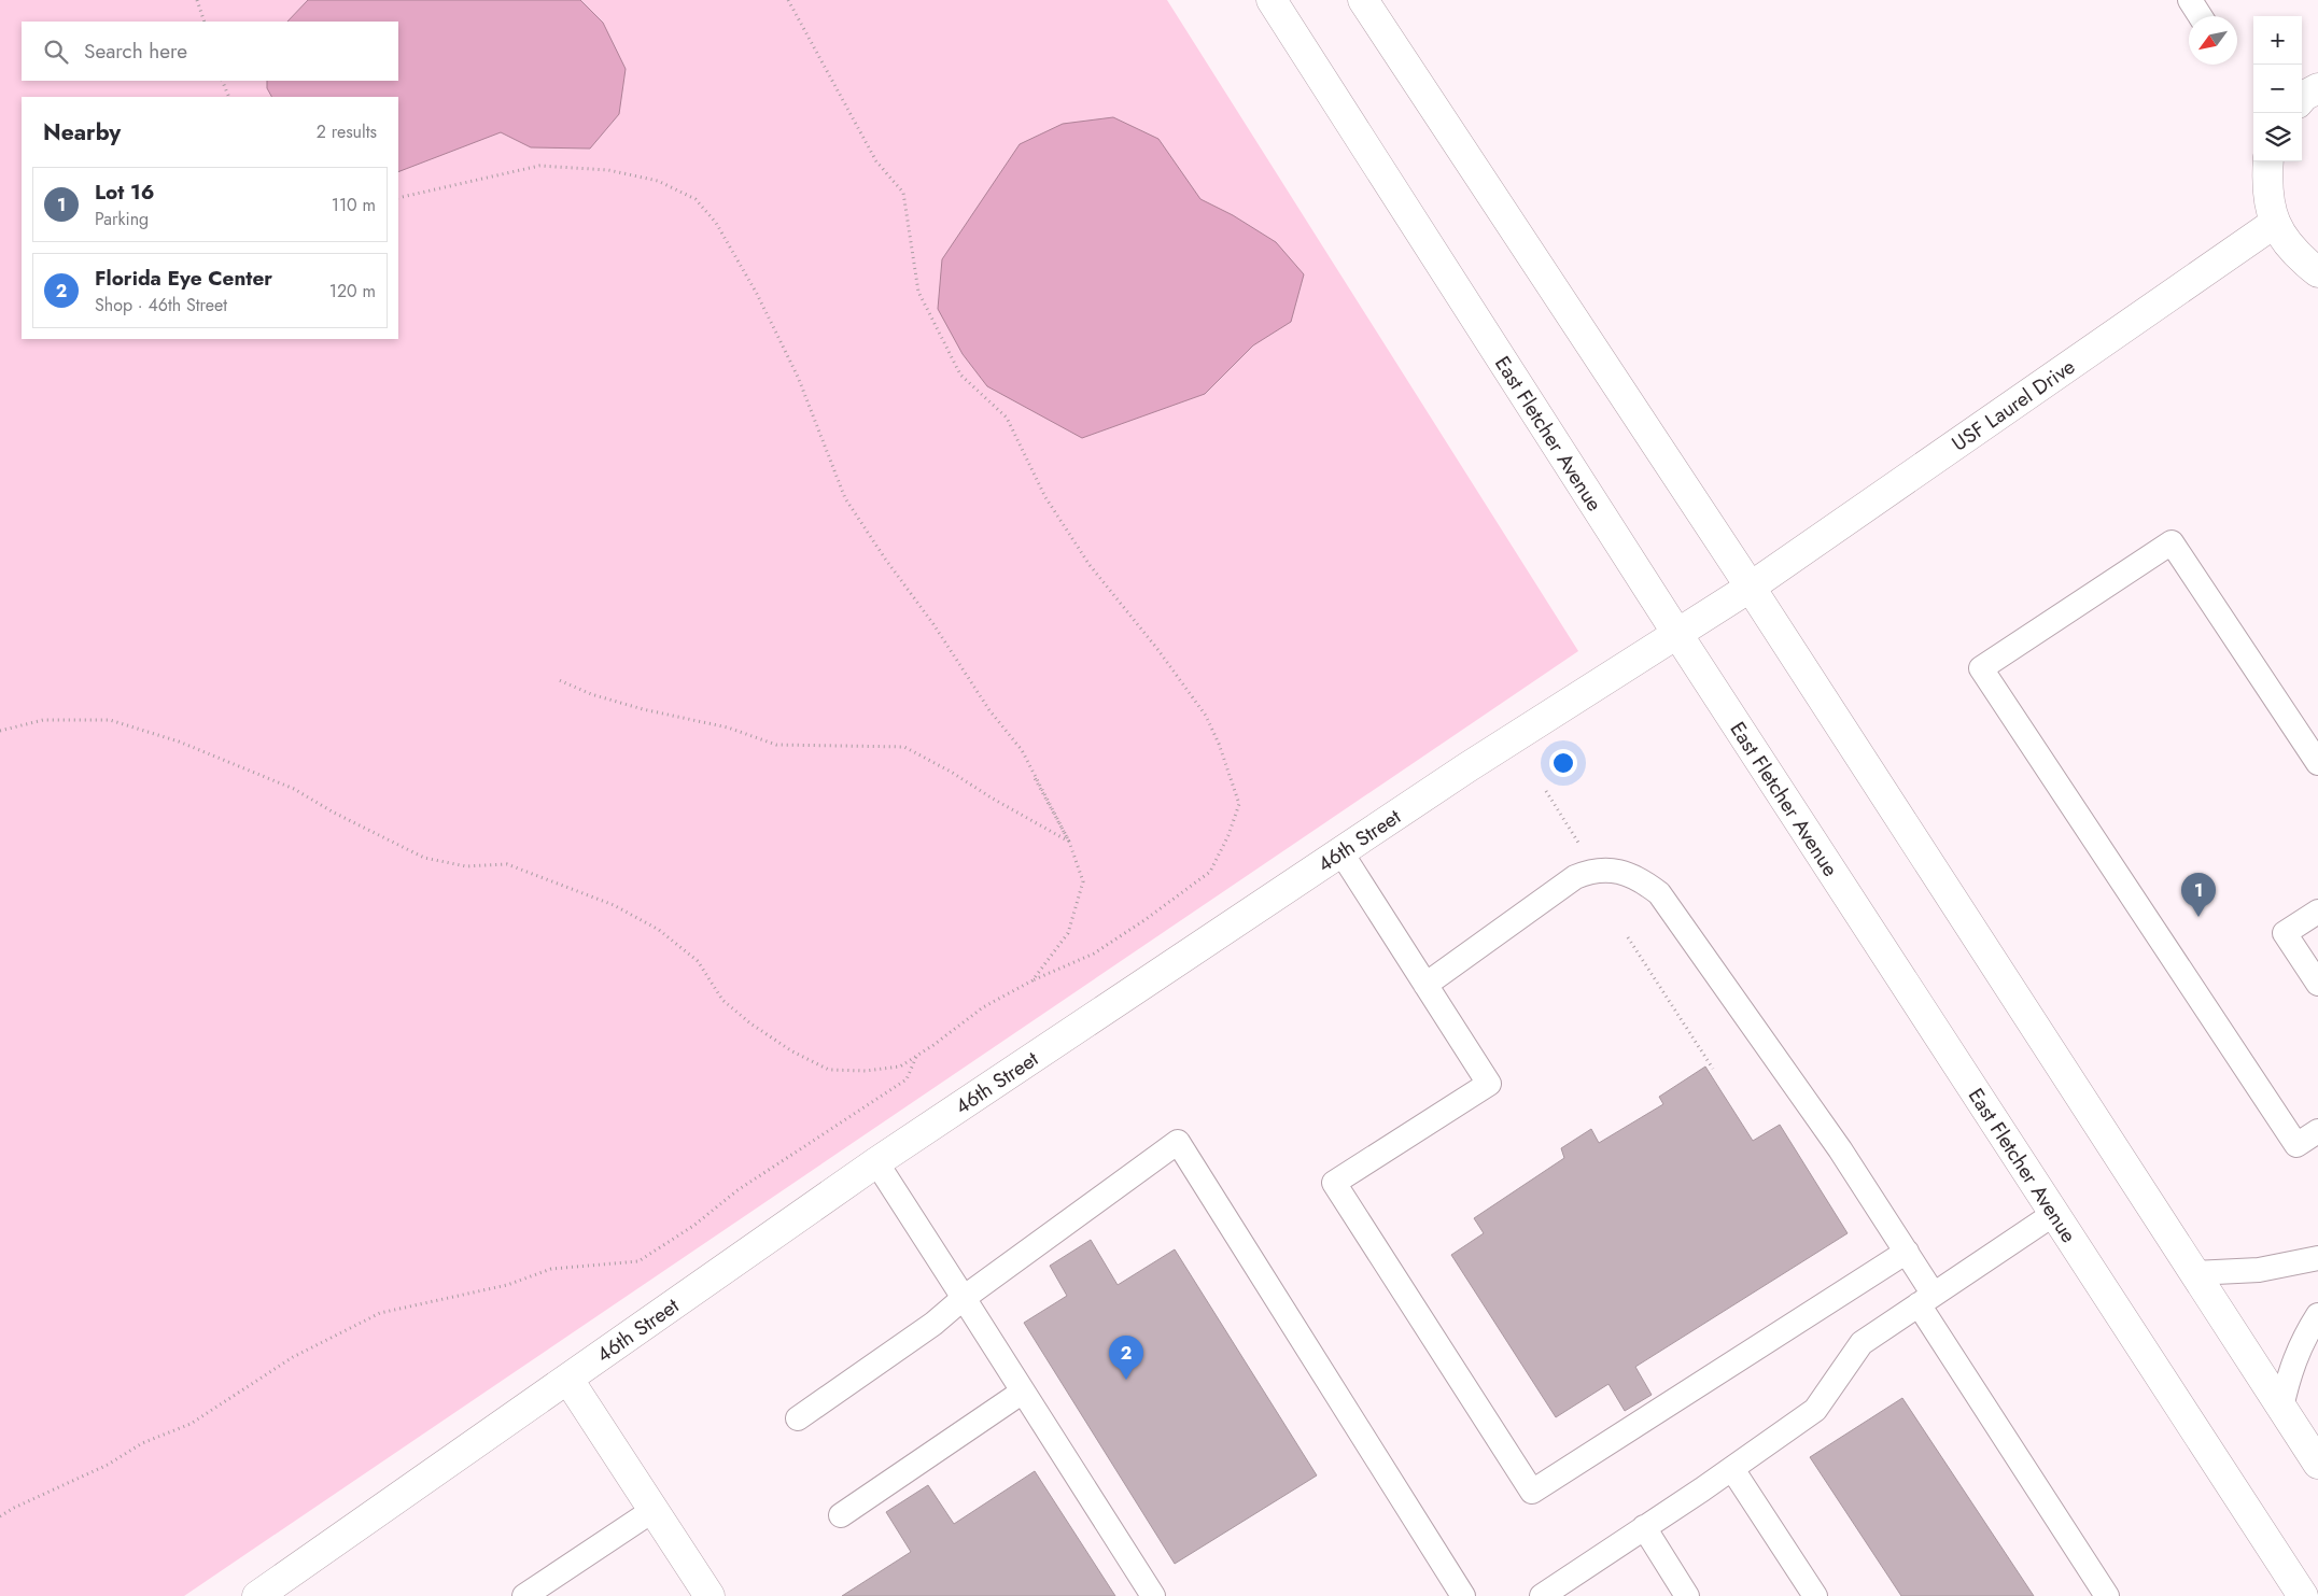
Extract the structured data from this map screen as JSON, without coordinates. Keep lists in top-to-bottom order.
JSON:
{
  "streets": {
    "main road": ["USF Laurel Drive", "East Fletcher Avenue", "46th Street"]
  },
  "crossings": [
    ["USF Laurel Drive", "46th Street"],
    ["East Fletcher Avenue", "46th Street"]
  ],
  "north": "bottom left",
  "page": {
    "map_buttons": ["+", "−"],
    "search": "Search here",
    "heading": ["Nearby", "2 results"],
    "list": [
      {
        "mark": "1",
        "name": "Lot 16",
        "note": "Parking",
        "value": "110 m"
      },
      {
        "mark": "2",
        "name": "Florida Eye Center",
        "note": "Shop · 46th Street",
        "value": "120 m"
      }
    ],
    "pins": ["1", "2"]
  }
}
